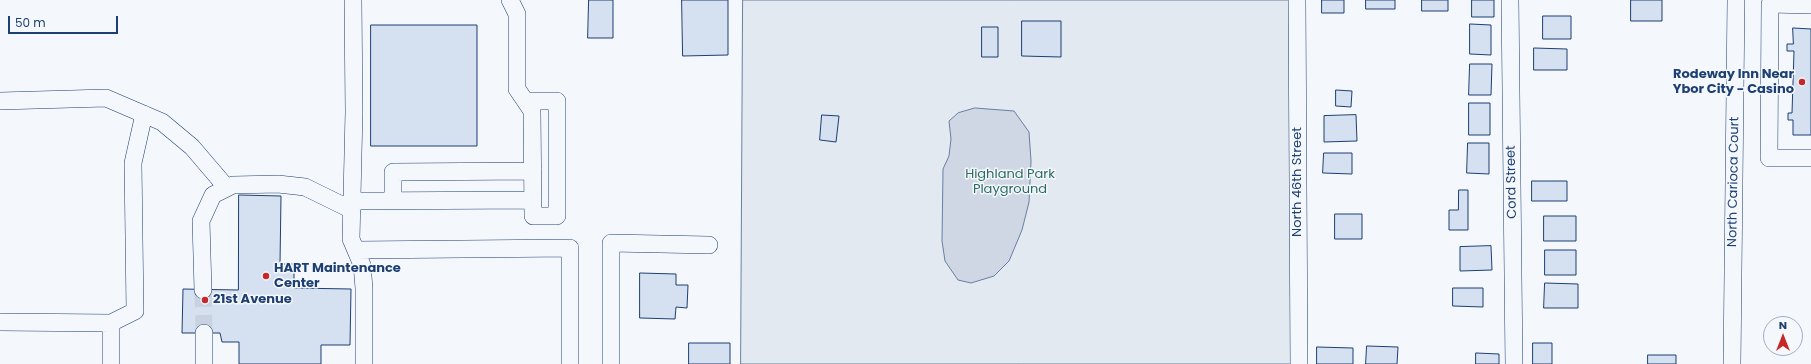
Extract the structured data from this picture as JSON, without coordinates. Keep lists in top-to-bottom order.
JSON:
{
  "streets": {
    "street": ["North 46th Street", "Cord Street", "North Carioca Court"]
  },
  "parks": ["Highland Park Playground"],
  "places": ["Rodeway Inn Near Ybor City - Casino", "HART Maintenance Center", "21st Avenue"],
  "scale_bar": "50 m",
  "north": "top"
}
